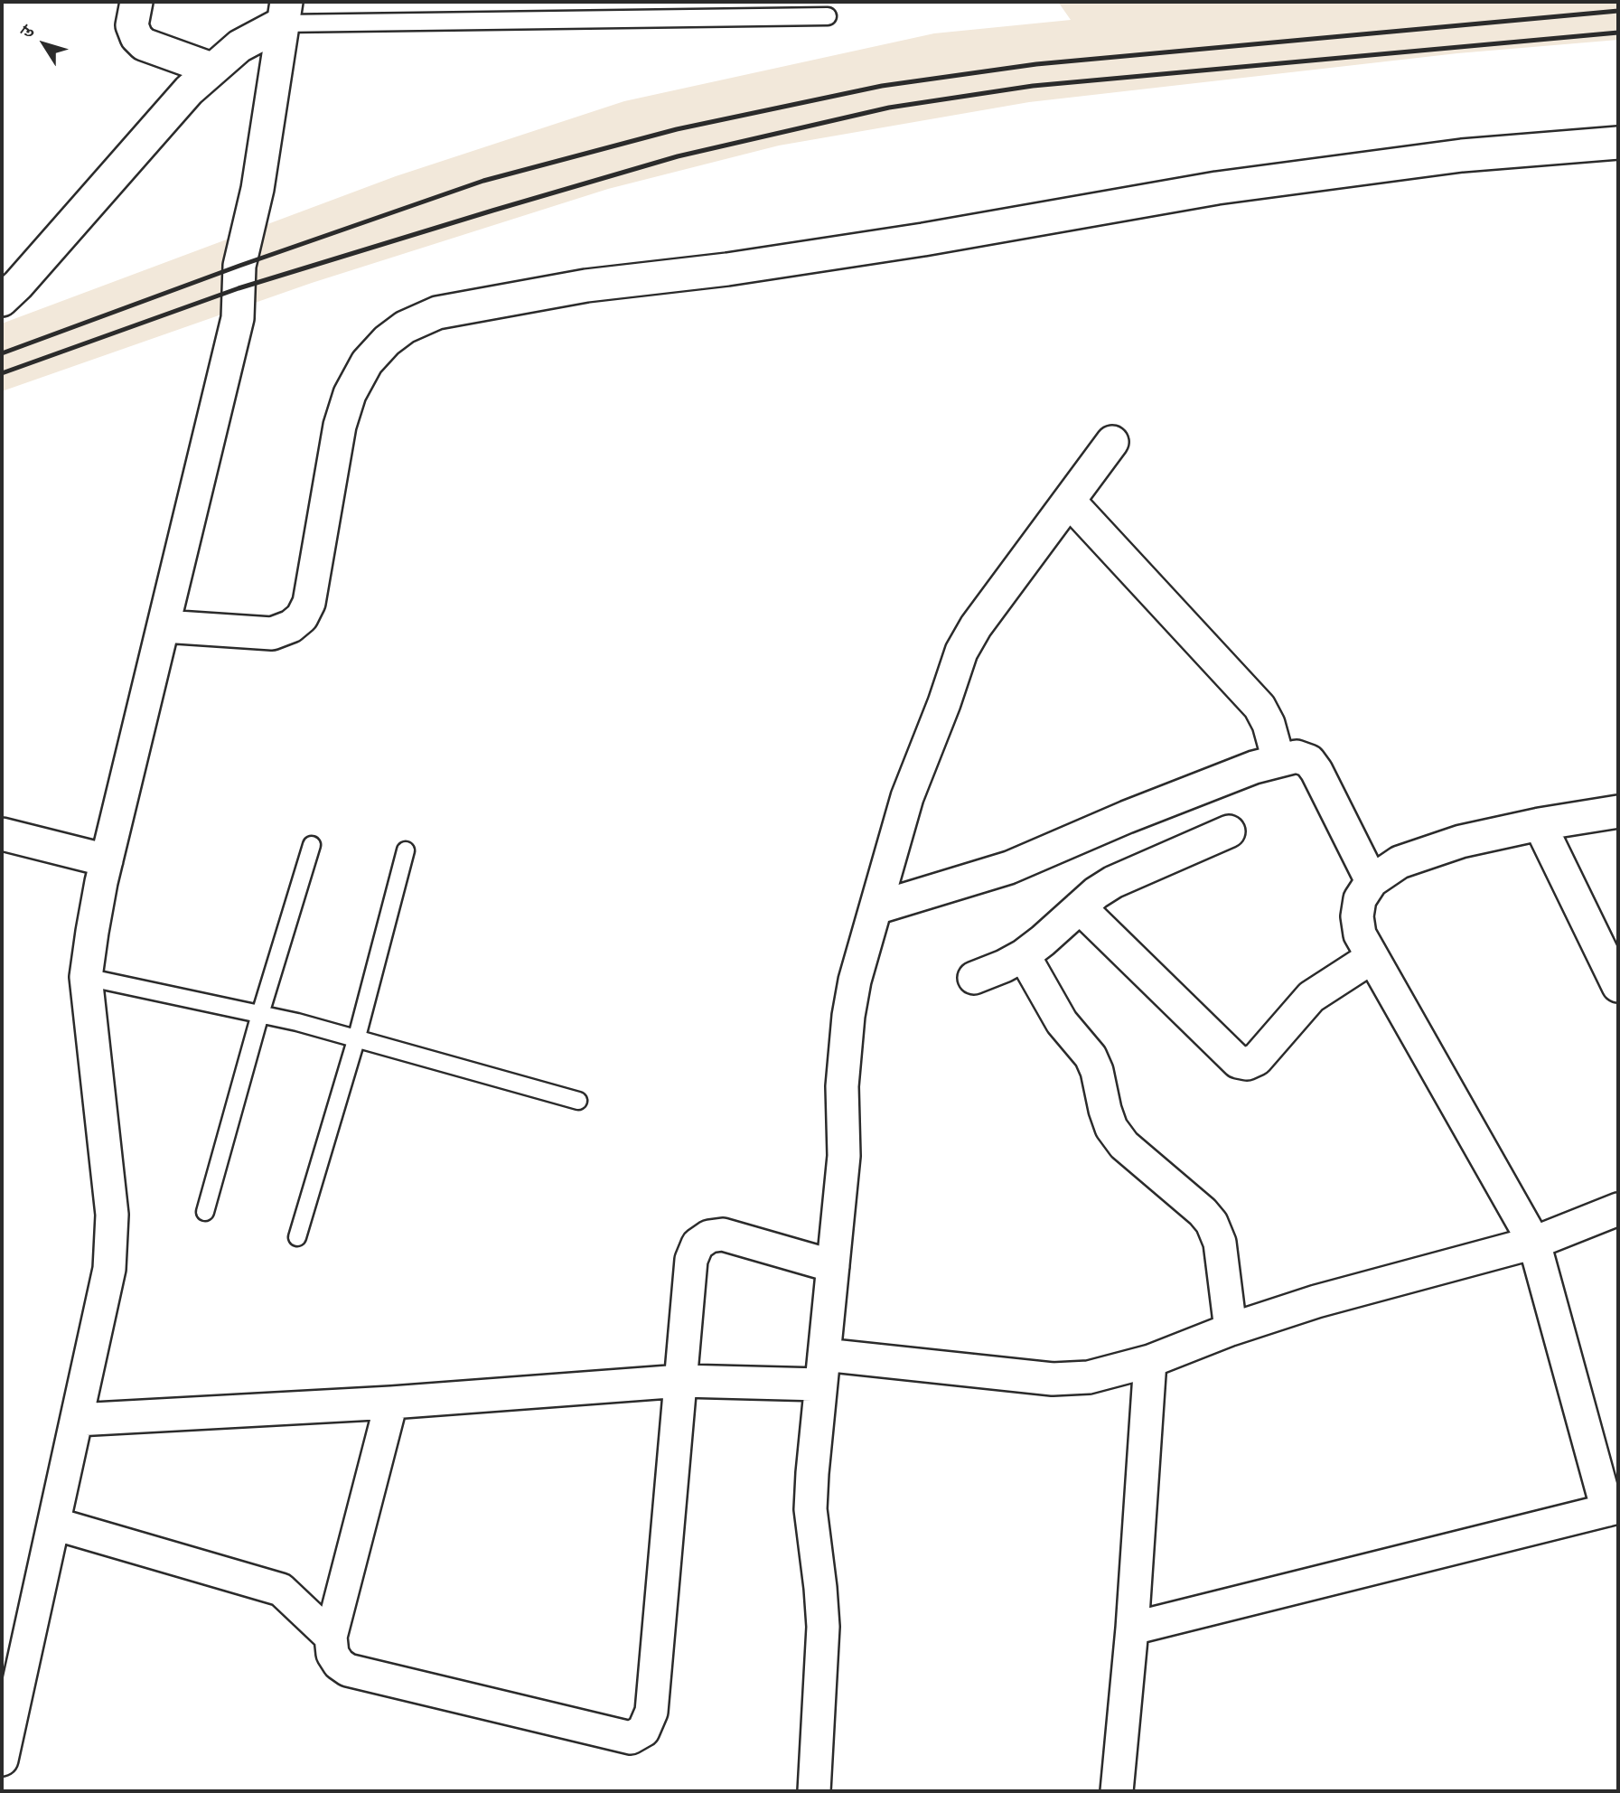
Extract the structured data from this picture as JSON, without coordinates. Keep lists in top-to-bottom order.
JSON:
{
  "north": "top left"
}
